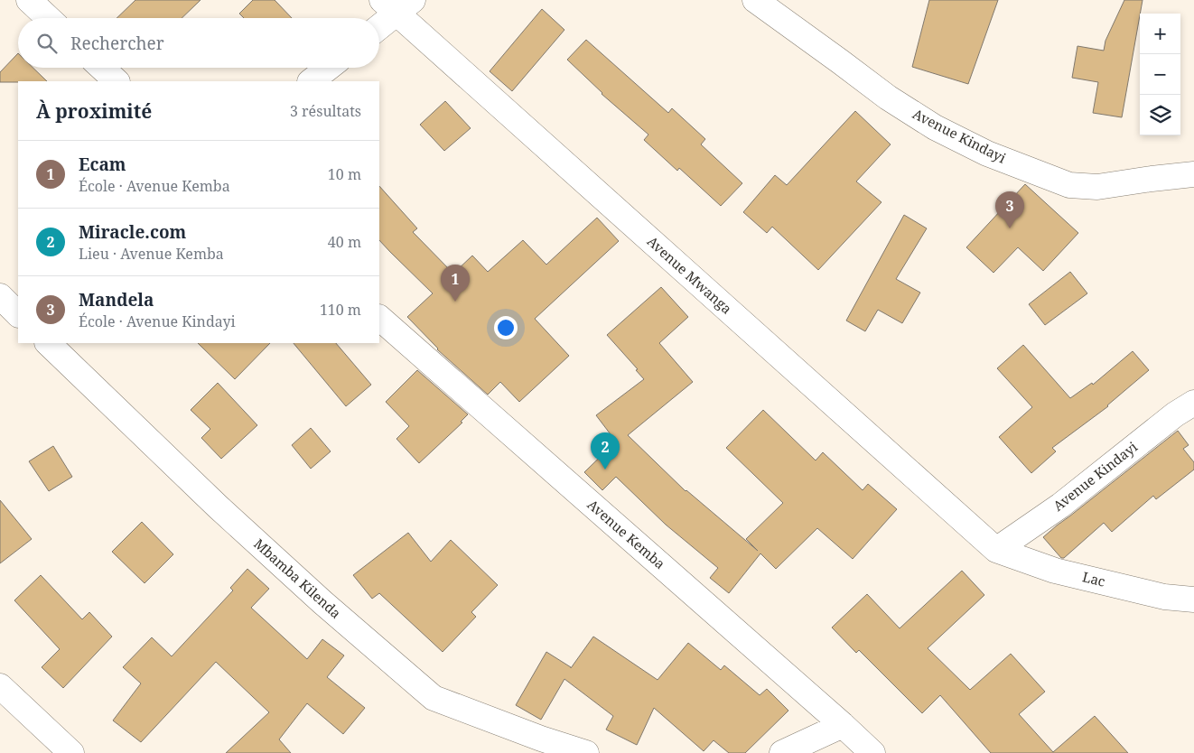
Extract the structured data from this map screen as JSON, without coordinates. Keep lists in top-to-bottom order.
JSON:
{
  "streets": {
    "street": [
      "Avenue Kindayi",
      "Avenue Mwanga",
      "Avenue Kemba",
      "Mbamba Kilenda",
      "Lac"
    ]
  },
  "crossings": [
    ["Avenue Kindayi", "Avenue Mwanga"],
    ["Avenue Kindayi", "Lac"],
    ["Avenue Mwanga", "Lac"]
  ],
  "page": {
    "map_buttons": ["+", "−"],
    "search": "Rechercher",
    "heading": ["À proximité", "3 résultats"],
    "list": [
      {
        "mark": "1",
        "name": "Ecam",
        "note": "École · Avenue Kemba",
        "value": "10 m"
      },
      {
        "mark": "2",
        "name": "Miracle.com",
        "note": "Lieu · Avenue Kemba",
        "value": "40 m"
      },
      {
        "mark": "3",
        "name": "Mandela",
        "note": "École · Avenue Kindayi",
        "value": "110 m"
      }
    ],
    "pins": ["3", "1", "2"]
  }
}
